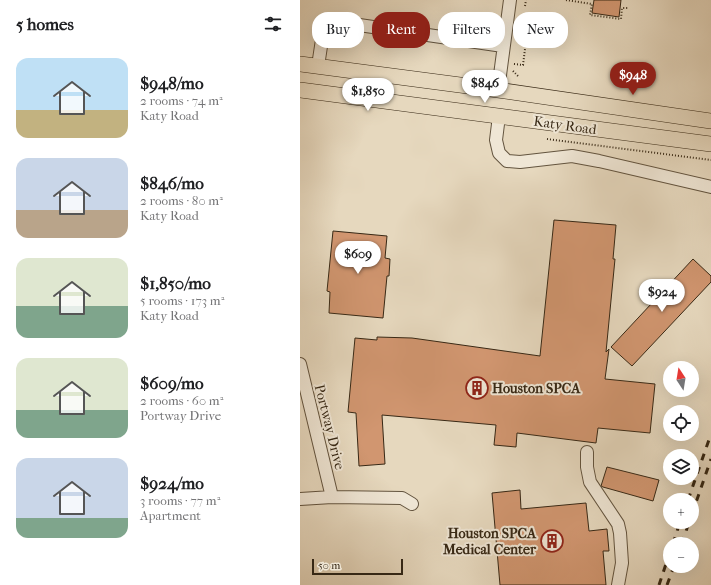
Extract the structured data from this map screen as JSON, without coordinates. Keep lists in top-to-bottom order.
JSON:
{
  "streets": {
    "main road": ["Katy Road"],
    "street": ["Portway Drive"]
  },
  "places": {
    "building": ["Houston SPCA", "Houston SPCA Medical Center"]
  },
  "scale_bar": "50 m",
  "north": "top",
  "page": {
    "heading": "5 homes",
    "chip": [
      "Buy",
      "Rent",
      "Filters",
      "New"
    ],
    "list": [
      {
        "name": "$948/mo",
        "note": "2 rooms · 74 m² · Katy Road"
      },
      {
        "name": "$846/mo",
        "note": "2 rooms · 80 m² · Katy Road"
      },
      {
        "name": "$1,850/mo",
        "note": "5 rooms · 173 m² · Katy Road"
      },
      {
        "name": "$609/mo",
        "note": "2 rooms · 60 m² · Portway Drive"
      },
      {
        "name": "$924/mo",
        "note": "3 rooms · 77 m² · Apartment"
      }
    ],
    "price": [
      "$948",
      "$846",
      "$1,850",
      "$609",
      "$924"
    ],
    "map_buttons": ["+", "−"],
    "scale": "50 m"
  }
}
